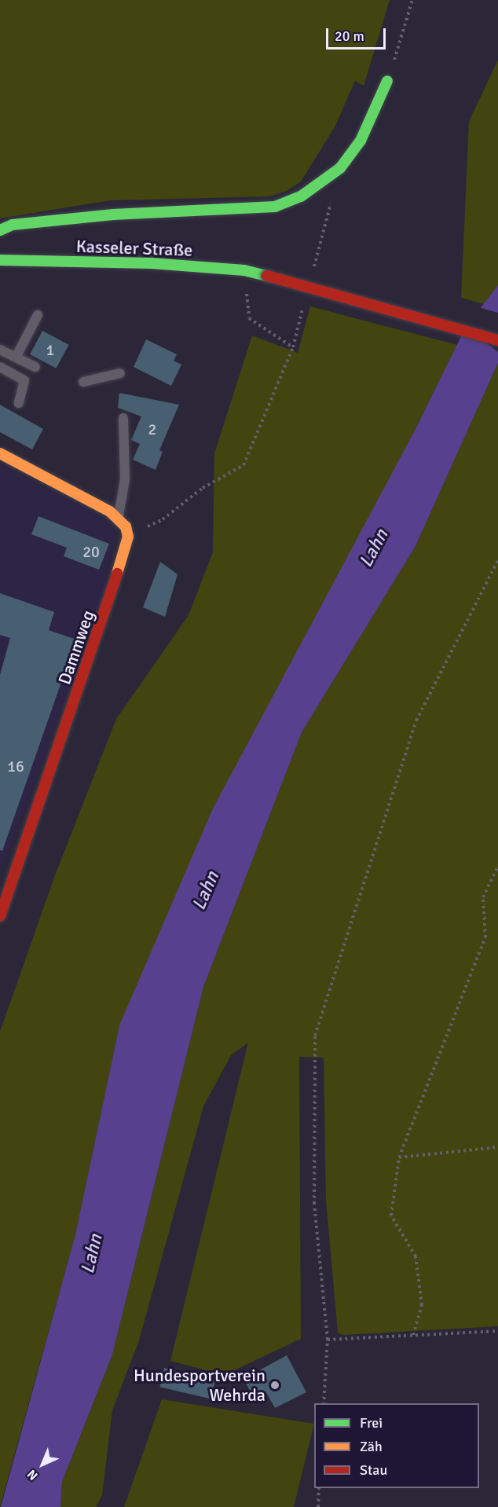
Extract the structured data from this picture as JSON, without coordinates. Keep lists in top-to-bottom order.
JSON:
{
  "streets": {
    "street": ["Kasseler Straße", "Dammweg"]
  },
  "water": ["Lahn"],
  "places": ["Hundesportverein Wehrda"],
  "house_numbers": [
    "1",
    "2",
    "20",
    "16"
  ],
  "legend": ["Frei", "Zäh", "Stau"],
  "scale_bar": "20 m",
  "north": "bottom left"
}
